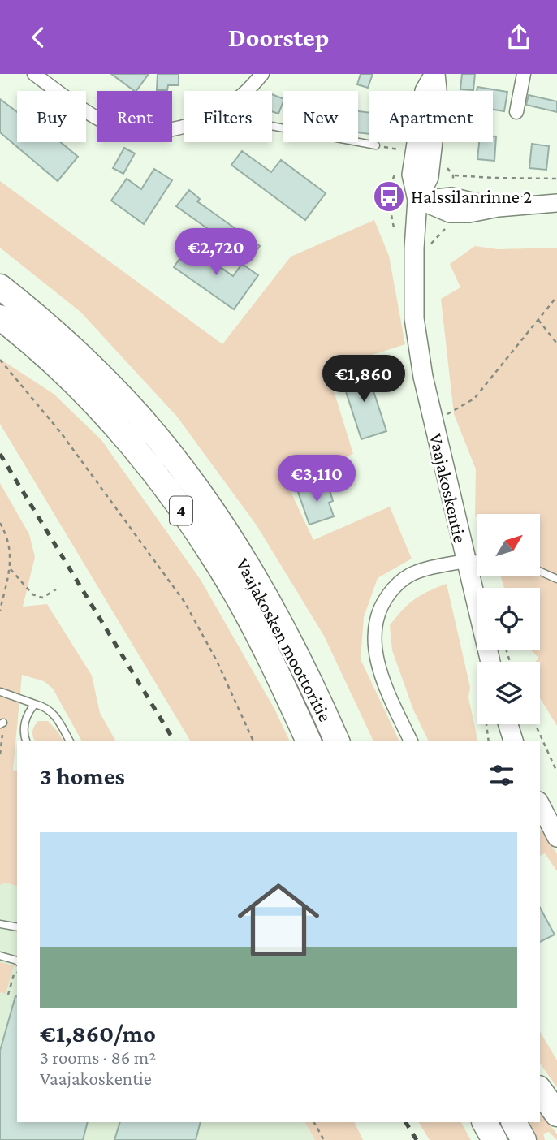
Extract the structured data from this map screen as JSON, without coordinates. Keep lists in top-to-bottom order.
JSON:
{
  "streets": {
    "highway": ["4", "Vaajakosken moottoritie"],
    "main road": ["Vaajakoskentie"]
  },
  "places": {
    "bus stop": ["Halssilanrinne 2"]
  },
  "north": "top right",
  "page": {
    "header": "Doorstep",
    "chip": [
      "Buy",
      "Rent",
      "Filters",
      "New",
      "Apartment"
    ],
    "price": ["€2,720", "€1,860", "€3,110"],
    "heading": "3 homes",
    "list": [
      {
        "name": "€1,860/mo",
        "note": "3 rooms · 86 m² · Vaajakoskentie"
      }
    ]
  }
}
